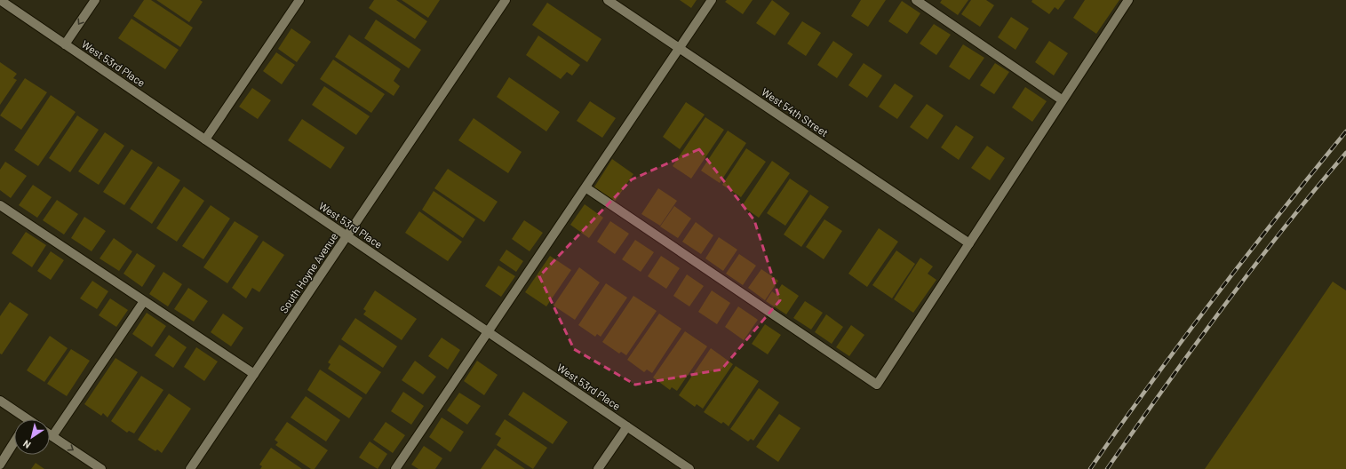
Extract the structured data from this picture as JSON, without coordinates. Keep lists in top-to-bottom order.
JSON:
{
  "streets": {
    "street": ["West 53rd Place", "West 54th Street", "South Hoyne Avenue"]
  },
  "crossings": [
    ["West 53rd Place", "South Hoyne Avenue"]
  ],
  "north": "bottom left"
}
